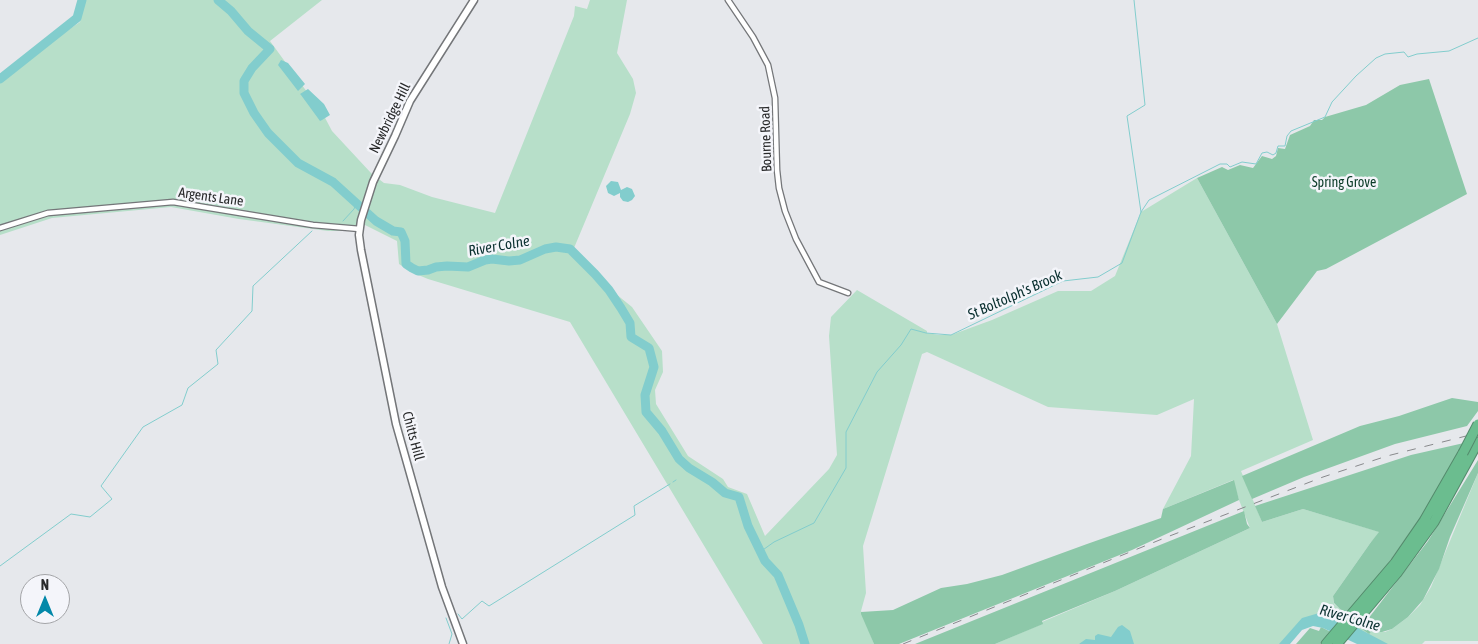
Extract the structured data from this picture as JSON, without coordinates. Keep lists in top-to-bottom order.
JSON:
{
  "streets": {
    "street": [
      "Newbridge Hill",
      "Bourne Road",
      "Argents Lane",
      "Chitts Hill"
    ]
  },
  "crossings": [
    ["Newbridge Hill", "Argents Lane"],
    ["Newbridge Hill", "Chitts Hill"],
    ["Argents Lane", "Chitts Hill"]
  ],
  "water": ["River Colne", "St Boltolph's Brook"],
  "parks": ["Spring Grove"],
  "north": "top"
}
